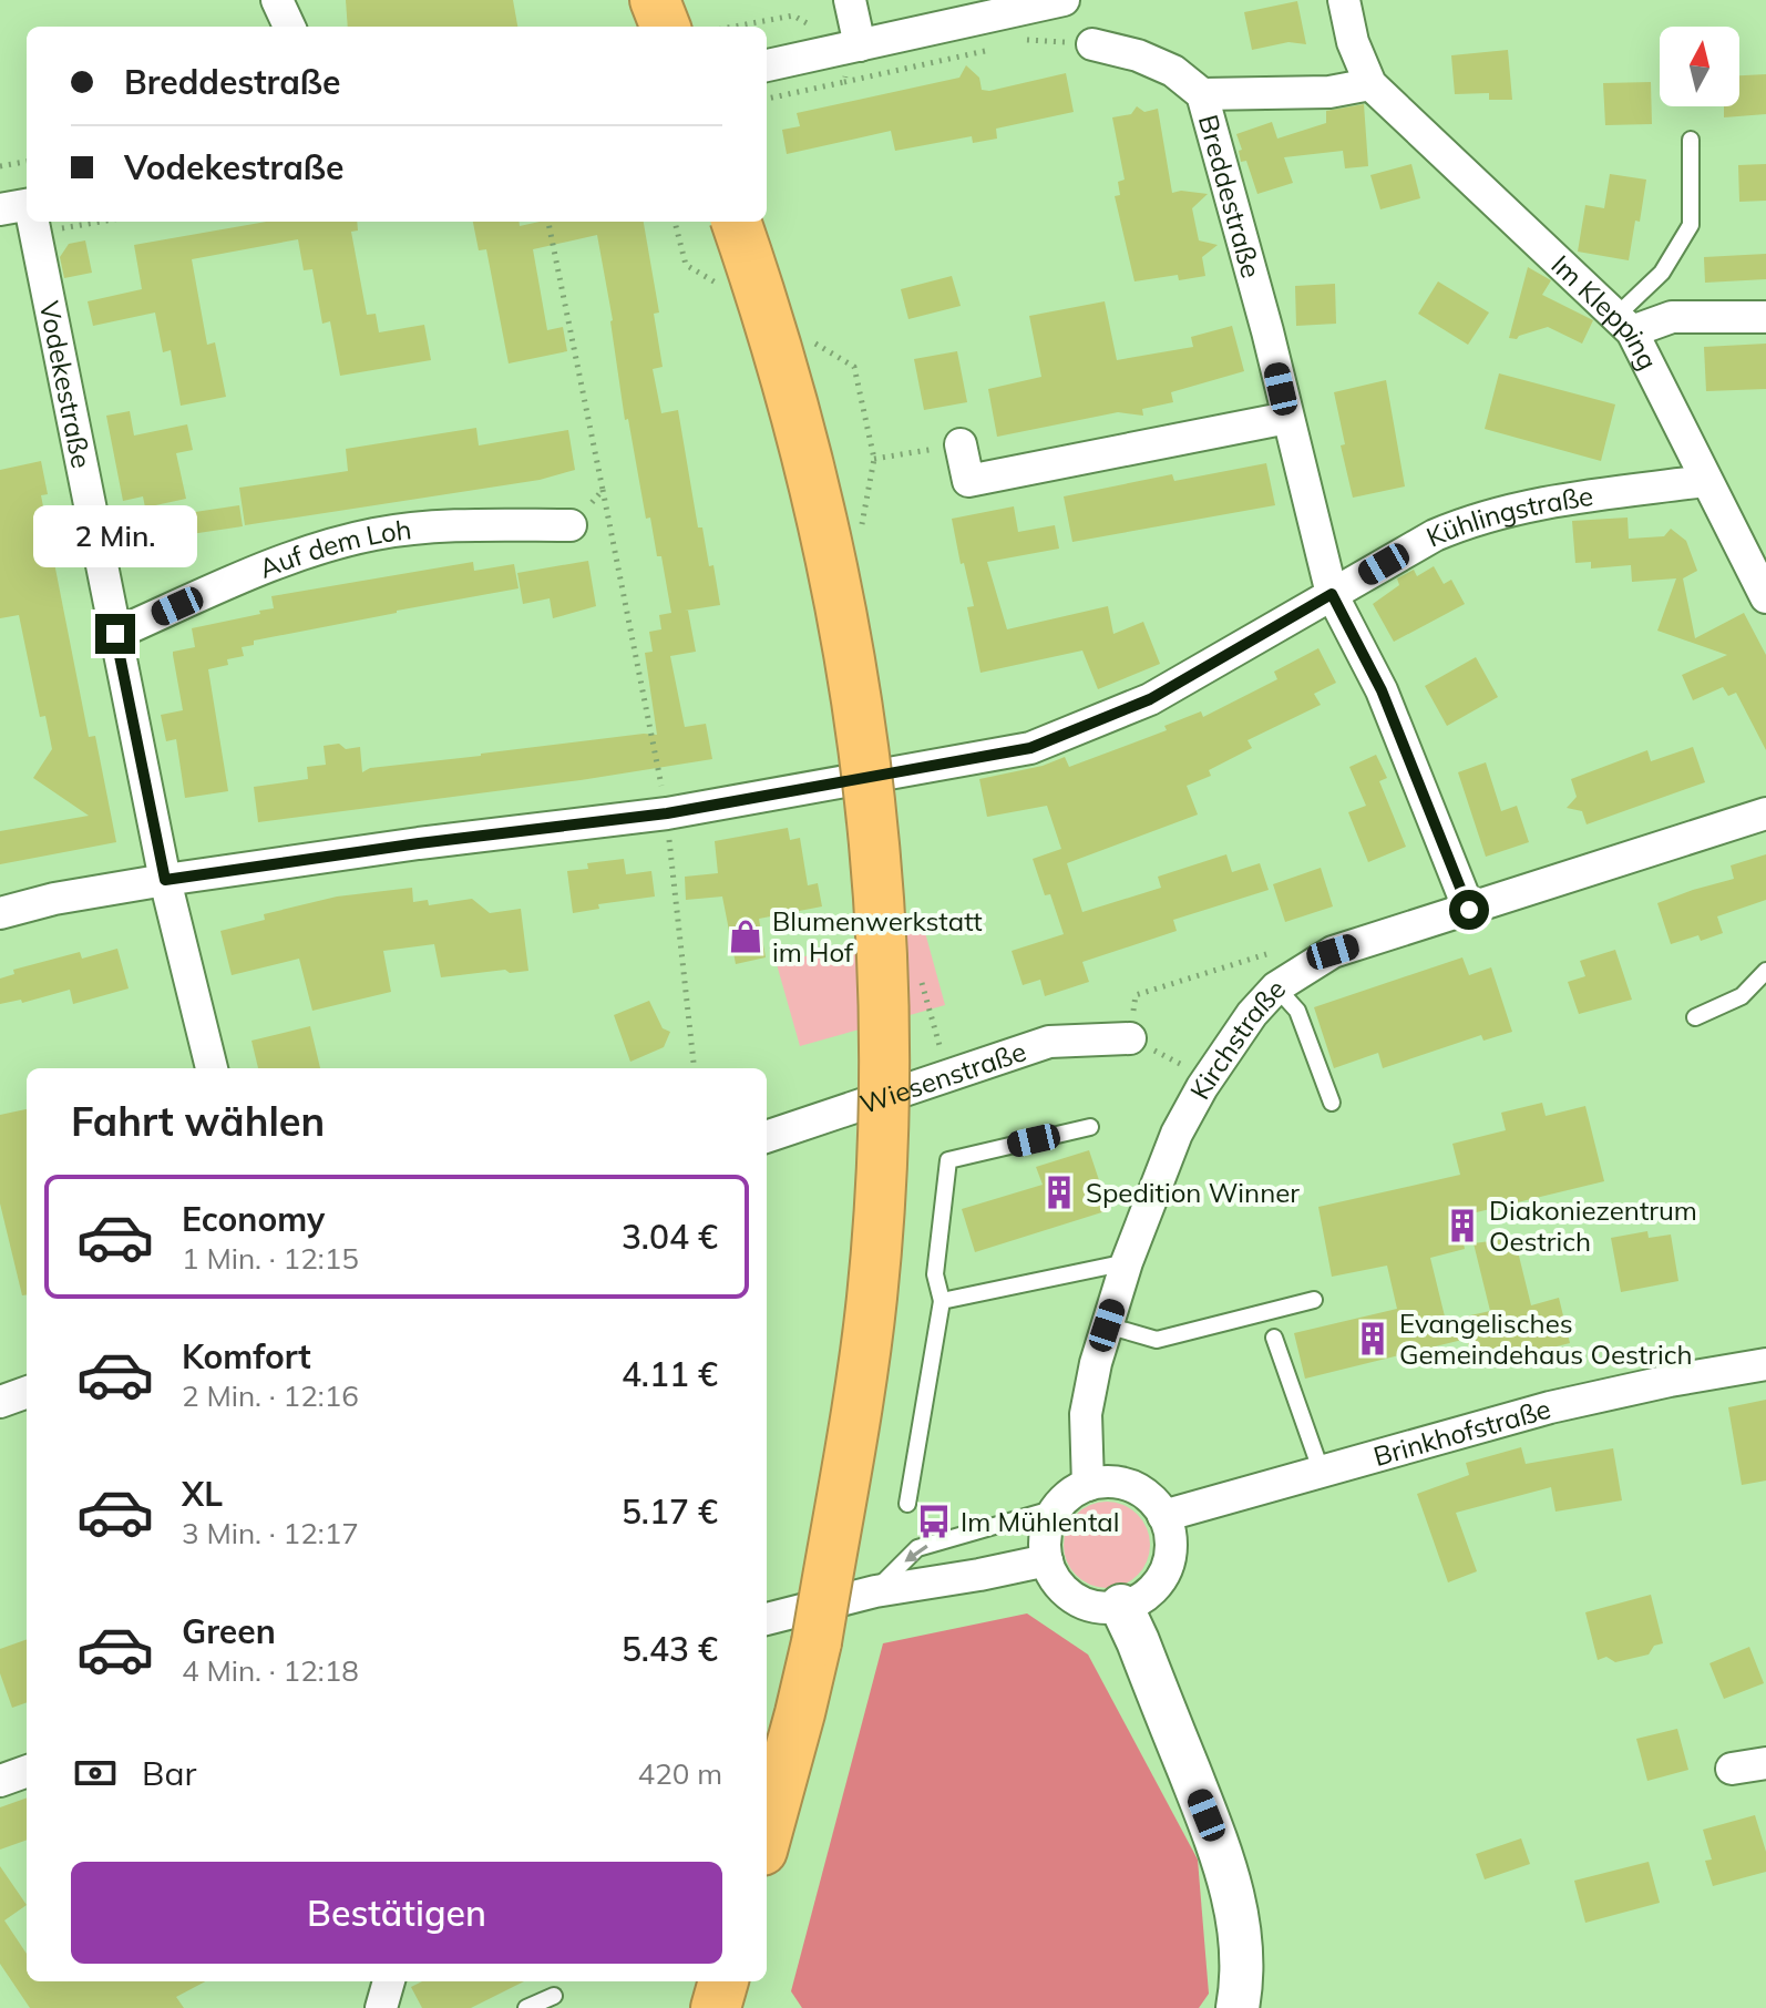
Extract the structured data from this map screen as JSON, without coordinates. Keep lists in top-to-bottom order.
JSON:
{
  "streets": {
    "street": [
      "Breddestraße",
      "Im Klepping",
      "Vodekestraße",
      "Kühlingstraße",
      "Auf dem Loh",
      "Kirchstraße",
      "Wiesenstraße",
      "Brinkhofstraße"
    ]
  },
  "crossings": [
    ["Breddestraße", "Kühlingstraße"],
    ["Breddestraße", "Kirchstraße"],
    ["Im Klepping", "Kühlingstraße"],
    ["Vodekestraße", "Kühlingstraße"],
    ["Vodekestraße", "Auf dem Loh"],
    ["Kirchstraße", "Brinkhofstraße"]
  ],
  "places": {
    "shop": ["Blumenwerkstatt im Hof"],
    "building": ["Spedition Winner", "Diakoniezentrum Oestrich", "Evangelisches Gemeindehaus Oestrich"],
    "bus stop": ["Im Mühlental"]
  },
  "north": "top",
  "page": {
    "banner": ["Breddestraße", "Vodekestraße"],
    "bubble": "2 Min.",
    "heading": "Fahrt wählen",
    "list": [
      {
        "name": "Economy",
        "note": "1 Min. · 12:15",
        "value": "3.04 €"
      },
      {
        "name": "Komfort",
        "note": "2 Min. · 12:16",
        "value": "4.11 €"
      },
      {
        "name": "XL",
        "note": "3 Min. · 12:17",
        "value": "5.17 €"
      },
      {
        "name": "Green",
        "note": "4 Min. · 12:18",
        "value": "5.43 €"
      }
    ],
    "pay": ["Bar", "420 m"],
    "buttons": "Bestätigen"
  }
}
